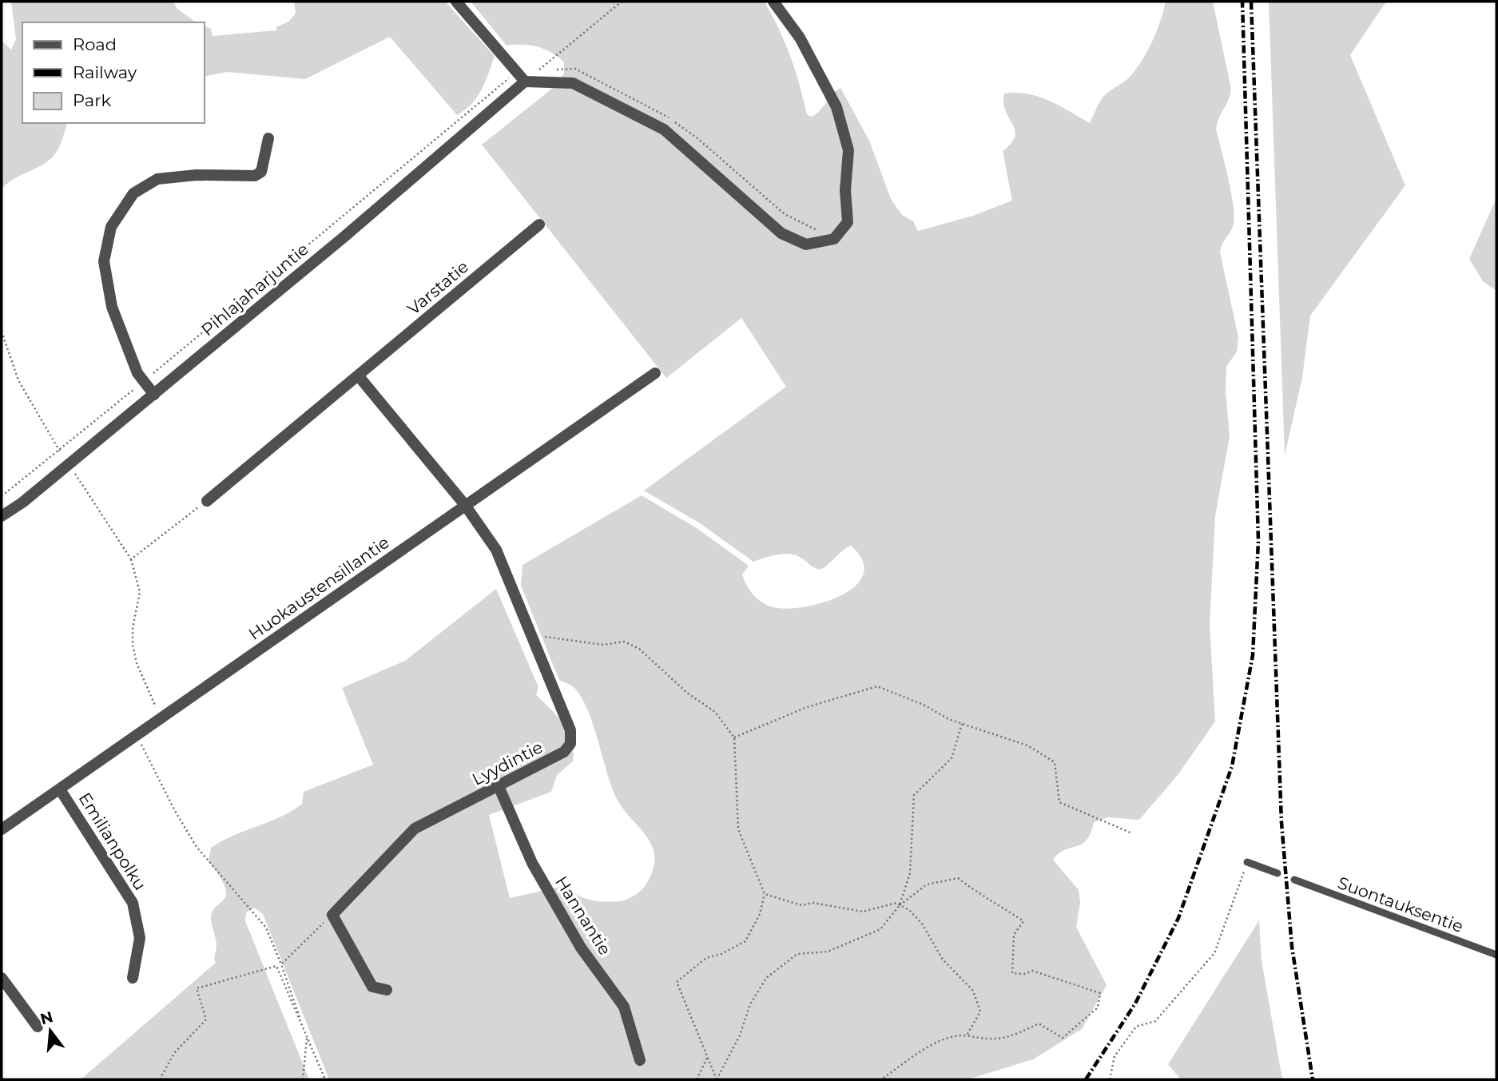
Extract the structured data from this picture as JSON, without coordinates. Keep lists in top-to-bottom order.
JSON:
{
  "streets": {
    "street": [
      "Varstatie",
      "Pihlajaharjuntie",
      "Huokaustensillantie",
      "Lyydintie",
      "Emilianpolku",
      "Hannantie"
    ],
    "lane": ["Suontauksentie"]
  },
  "crossings": [
    ["Huokaustensillantie", "Lyydintie"],
    ["Huokaustensillantie", "Emilianpolku"],
    ["Lyydintie", "Hannantie"]
  ],
  "legend": ["Road", "Railway", "Park"],
  "north": "top"
}
